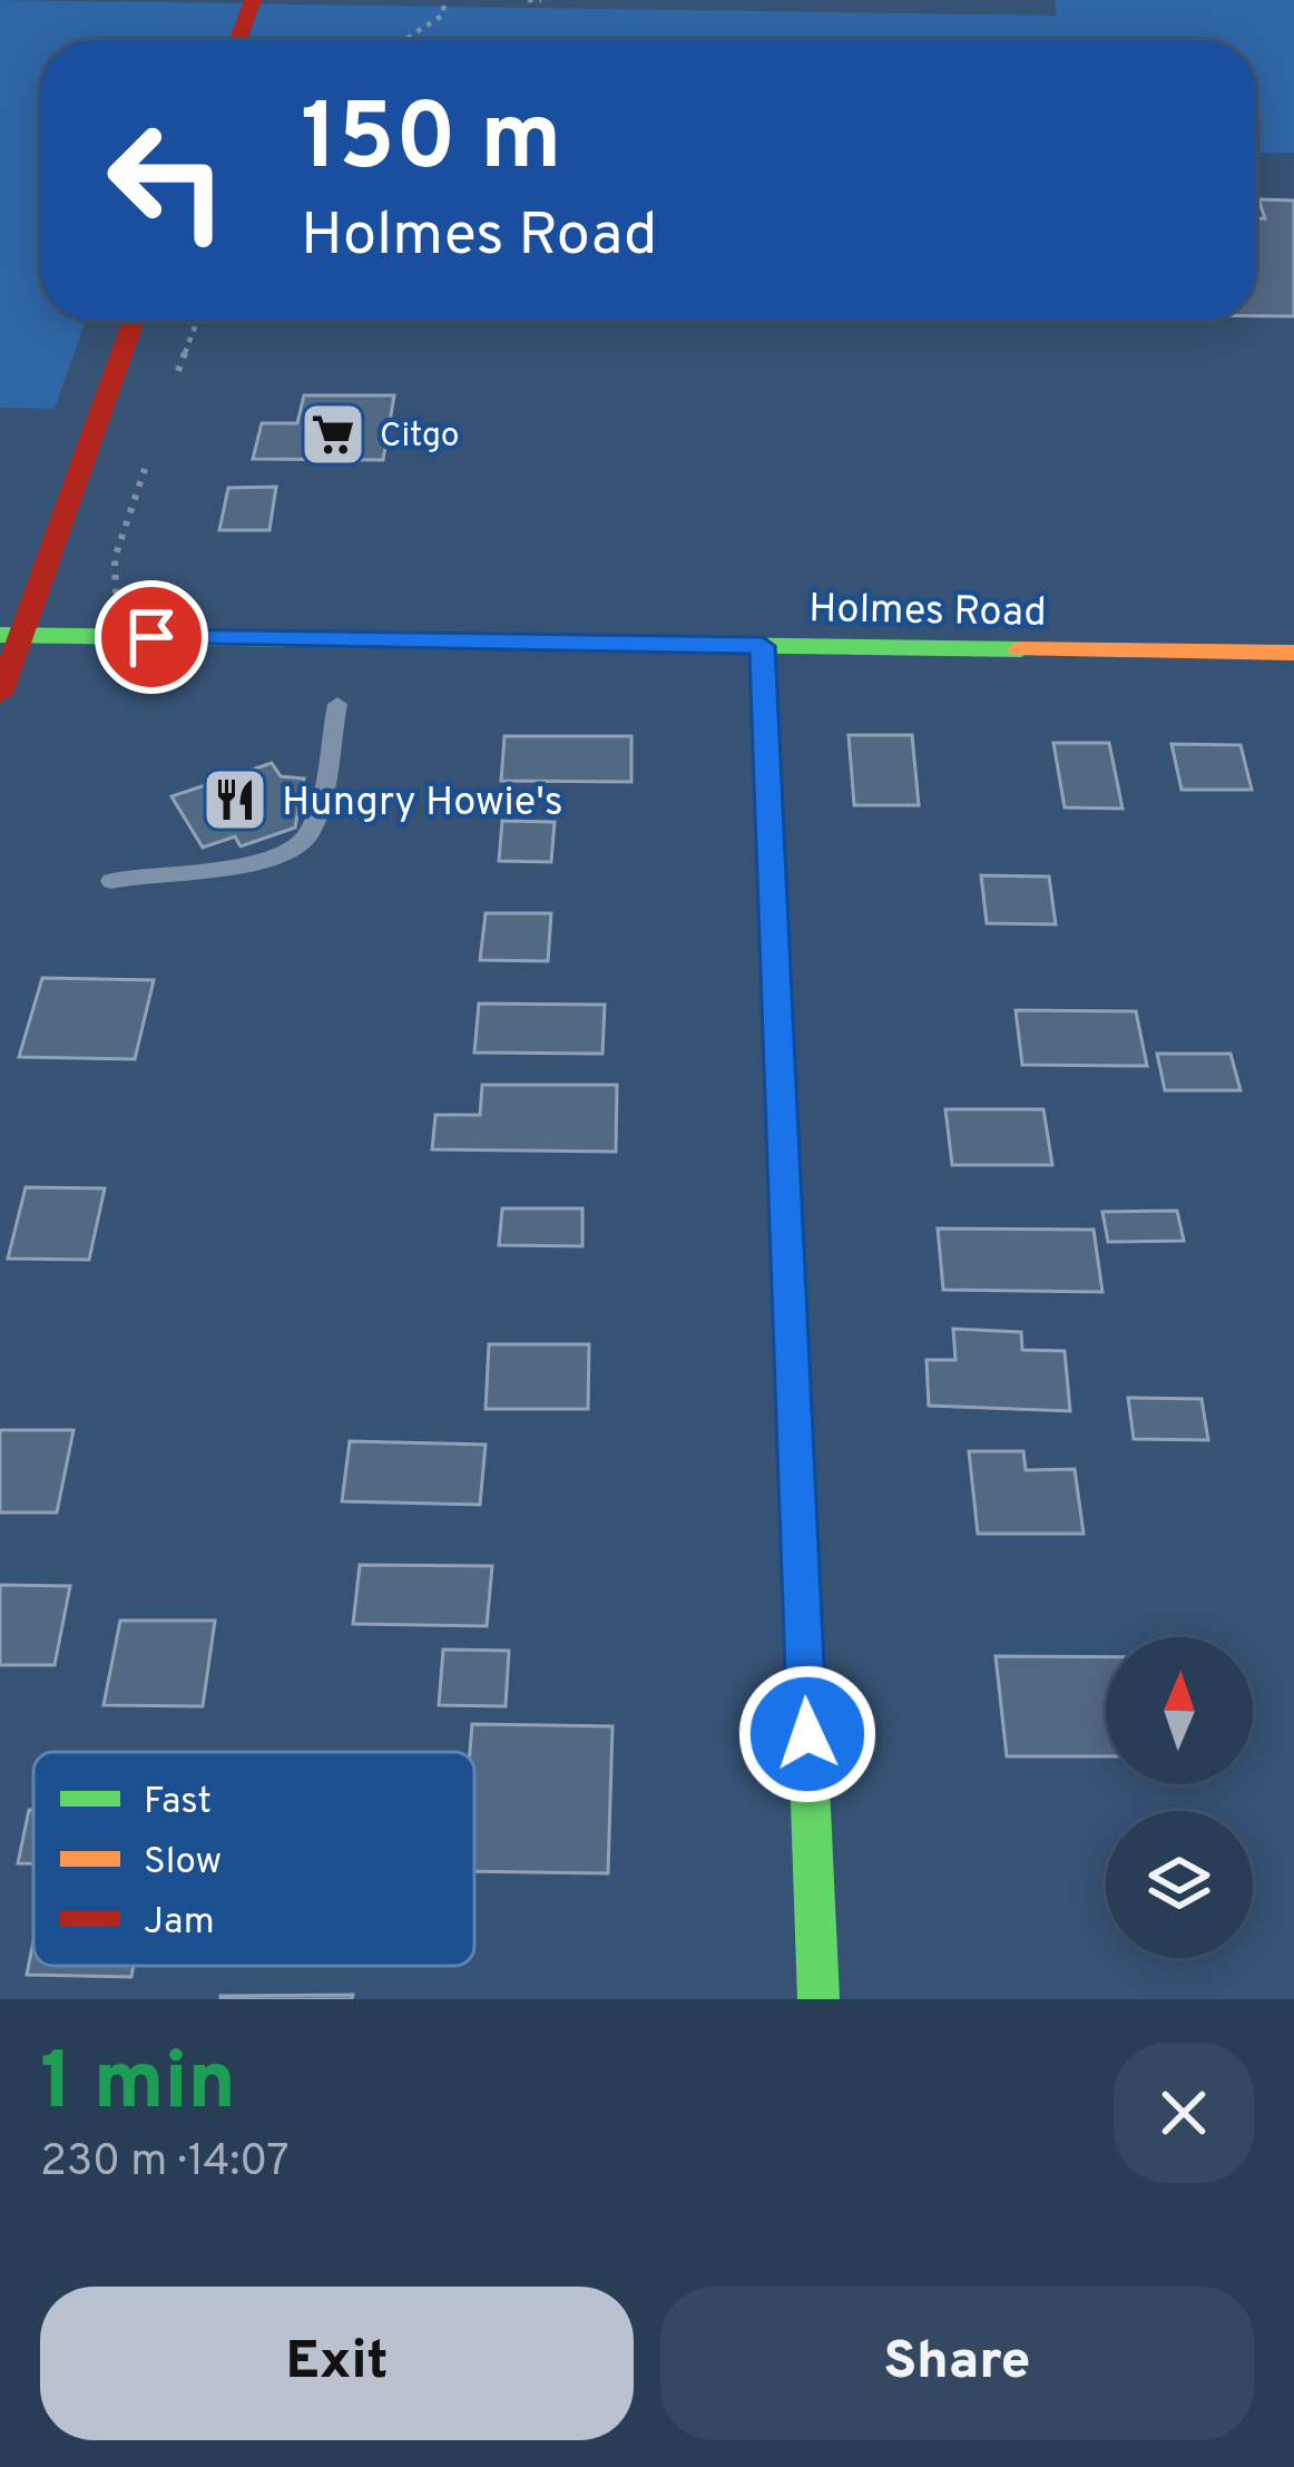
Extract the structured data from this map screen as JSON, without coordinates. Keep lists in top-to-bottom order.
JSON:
{
  "streets": {
    "main road": ["Holmes Road"]
  },
  "places": {
    "supermarket": ["Citgo"],
    "restaurant": ["Hungry Howie's"]
  },
  "legend": ["Fast", "Slow", "Jam"],
  "north": "top",
  "page": {
    "turn": ["150 m", "Holmes Road"],
    "heading": ["1 min", "230 m · 14:07"],
    "buttons": ["Exit", "Share"]
  }
}
